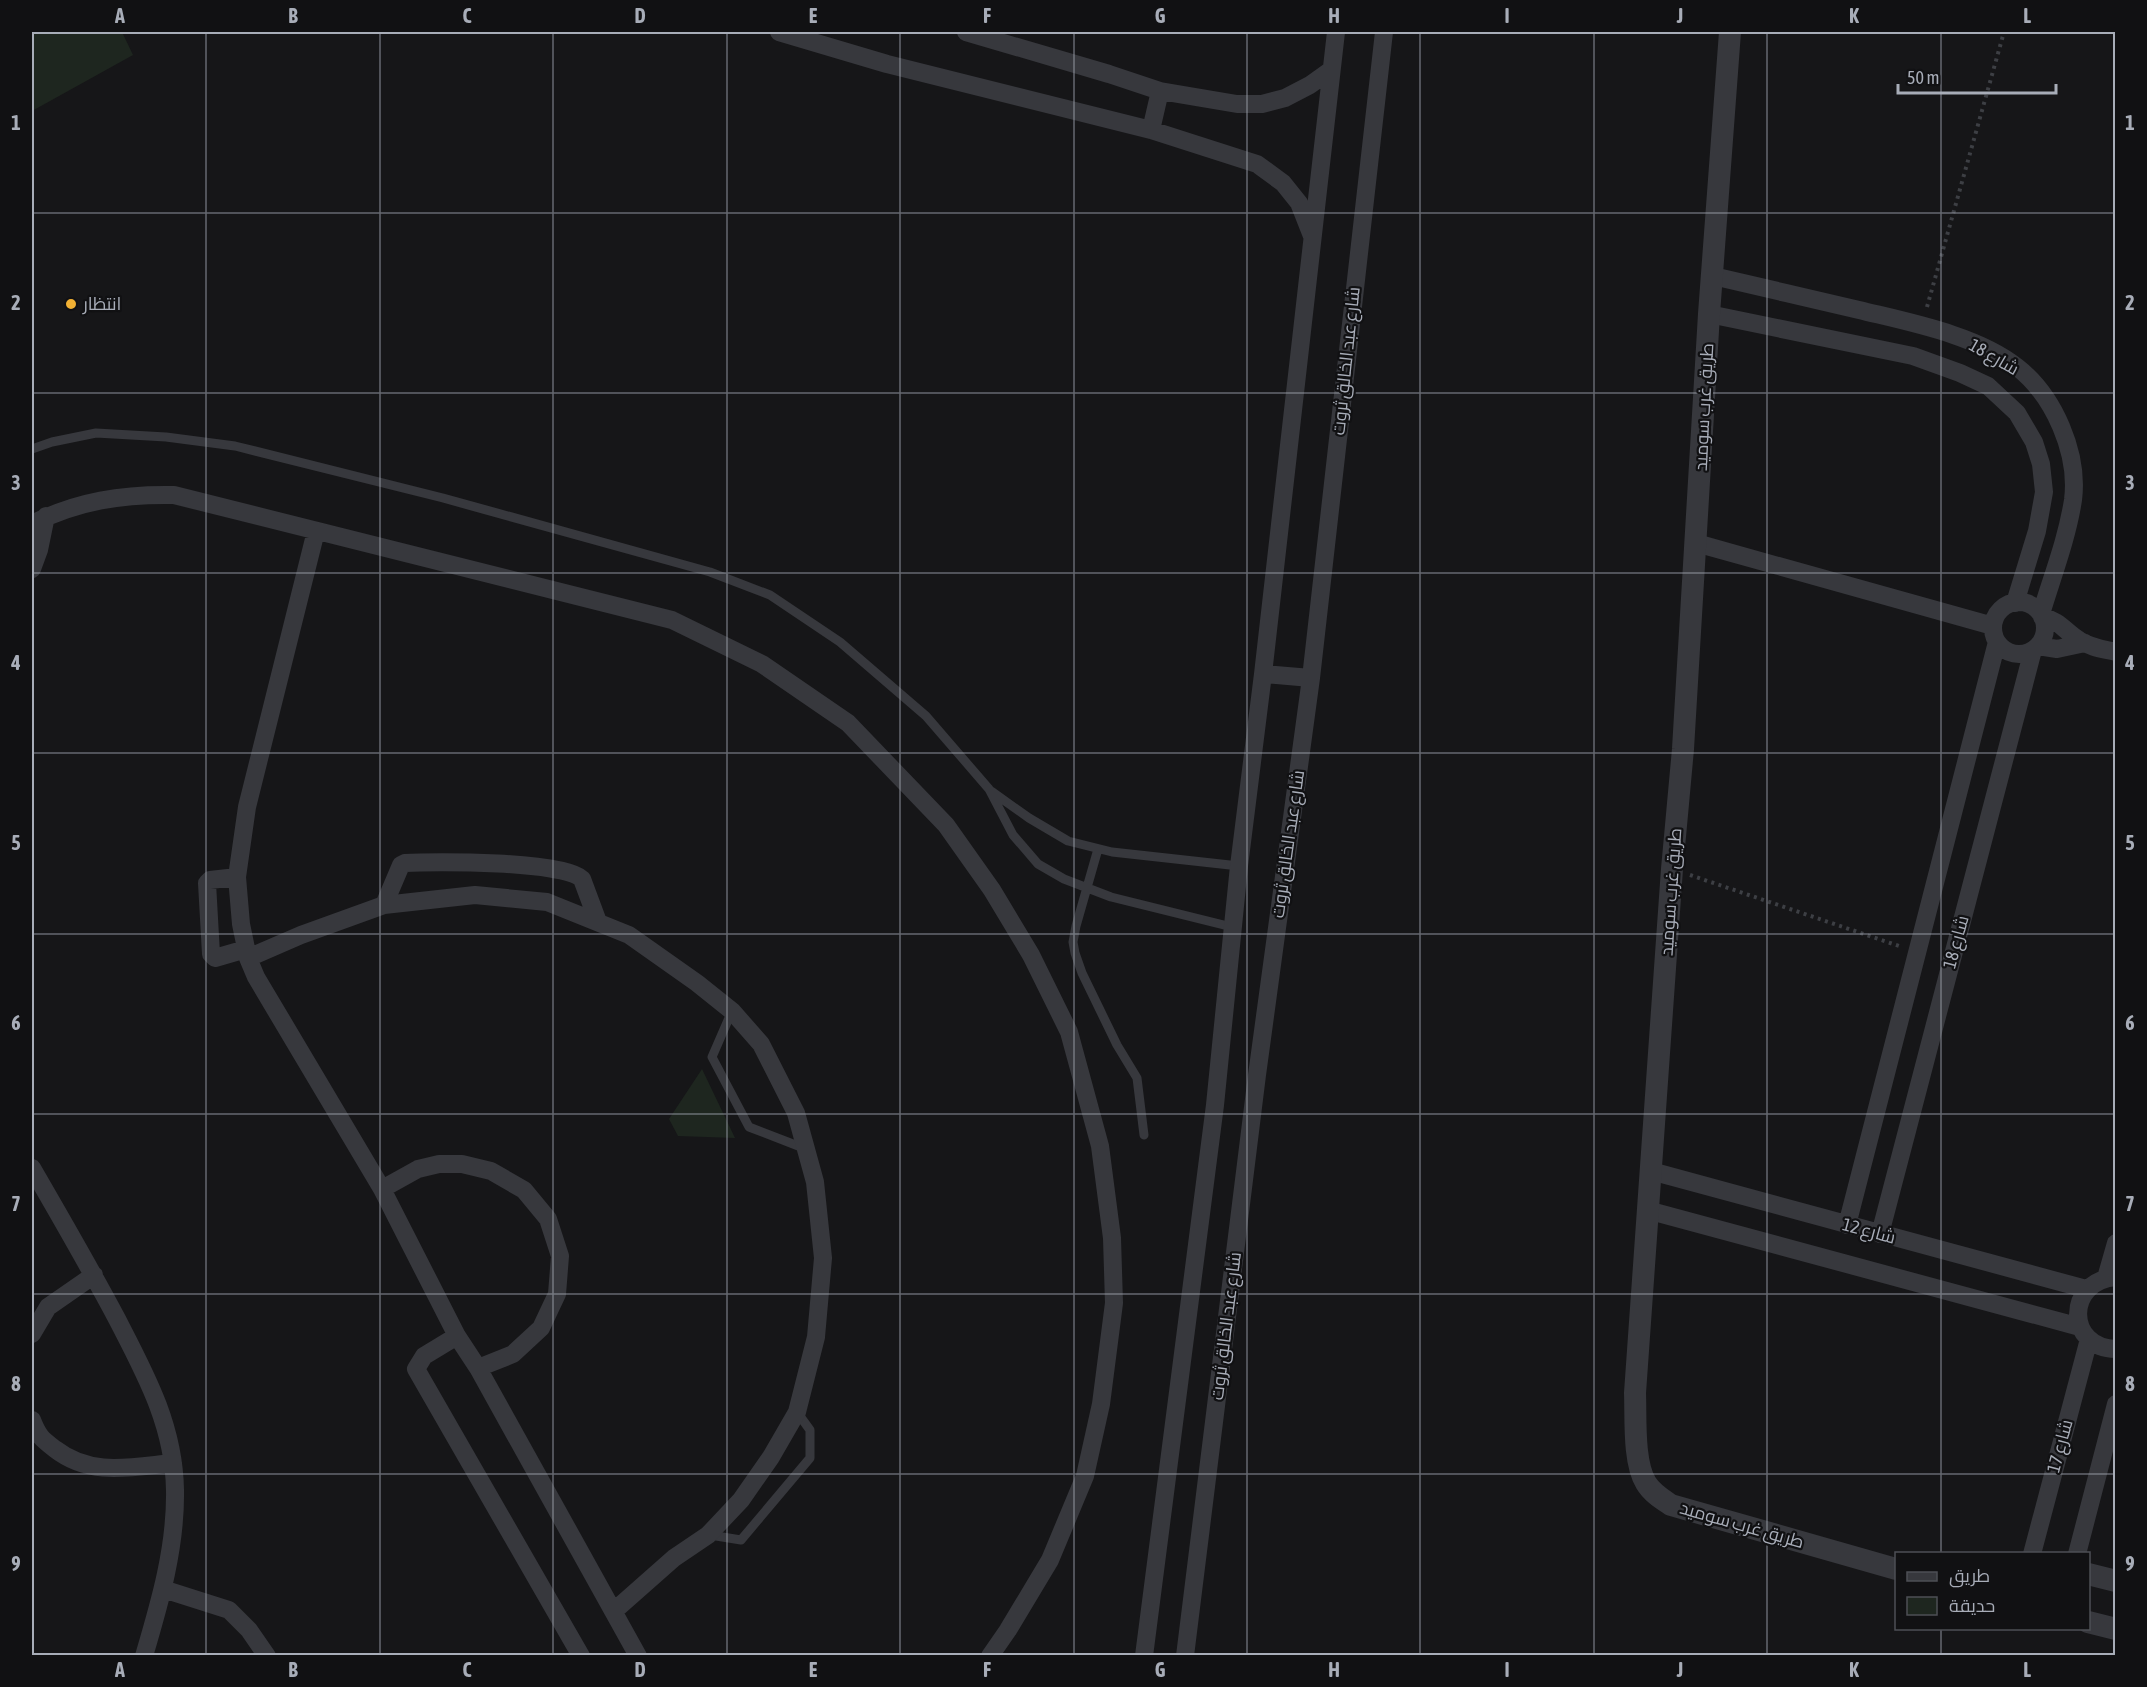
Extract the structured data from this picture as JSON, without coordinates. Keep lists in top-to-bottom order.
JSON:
{
  "streets": {
    "street": [
      "شارع 18",
      "شارع عبد الخالق ثروت",
      "طريق غرب سوميد",
      "شارع 12",
      "شارع 17"
    ]
  },
  "crossings": [
    ["شارع 18", "طريق غرب سوميد"],
    ["شارع 18", "شارع 12"],
    ["طريق غرب سوميد", "شارع 12"],
    ["شارع 12", "شارع 17"]
  ],
  "places": ["انتظار"],
  "legend": ["طريق", "حديقة"],
  "scale_bar": "50 m",
  "grid": {
    "columns": [
      "A",
      "B",
      "C",
      "D",
      "E",
      "F",
      "G",
      "H",
      "I",
      "J",
      "K",
      "L"
    ],
    "rows": [
      "1",
      "2",
      "3",
      "4",
      "5",
      "6",
      "7",
      "8",
      "9"
    ]
  }
}
